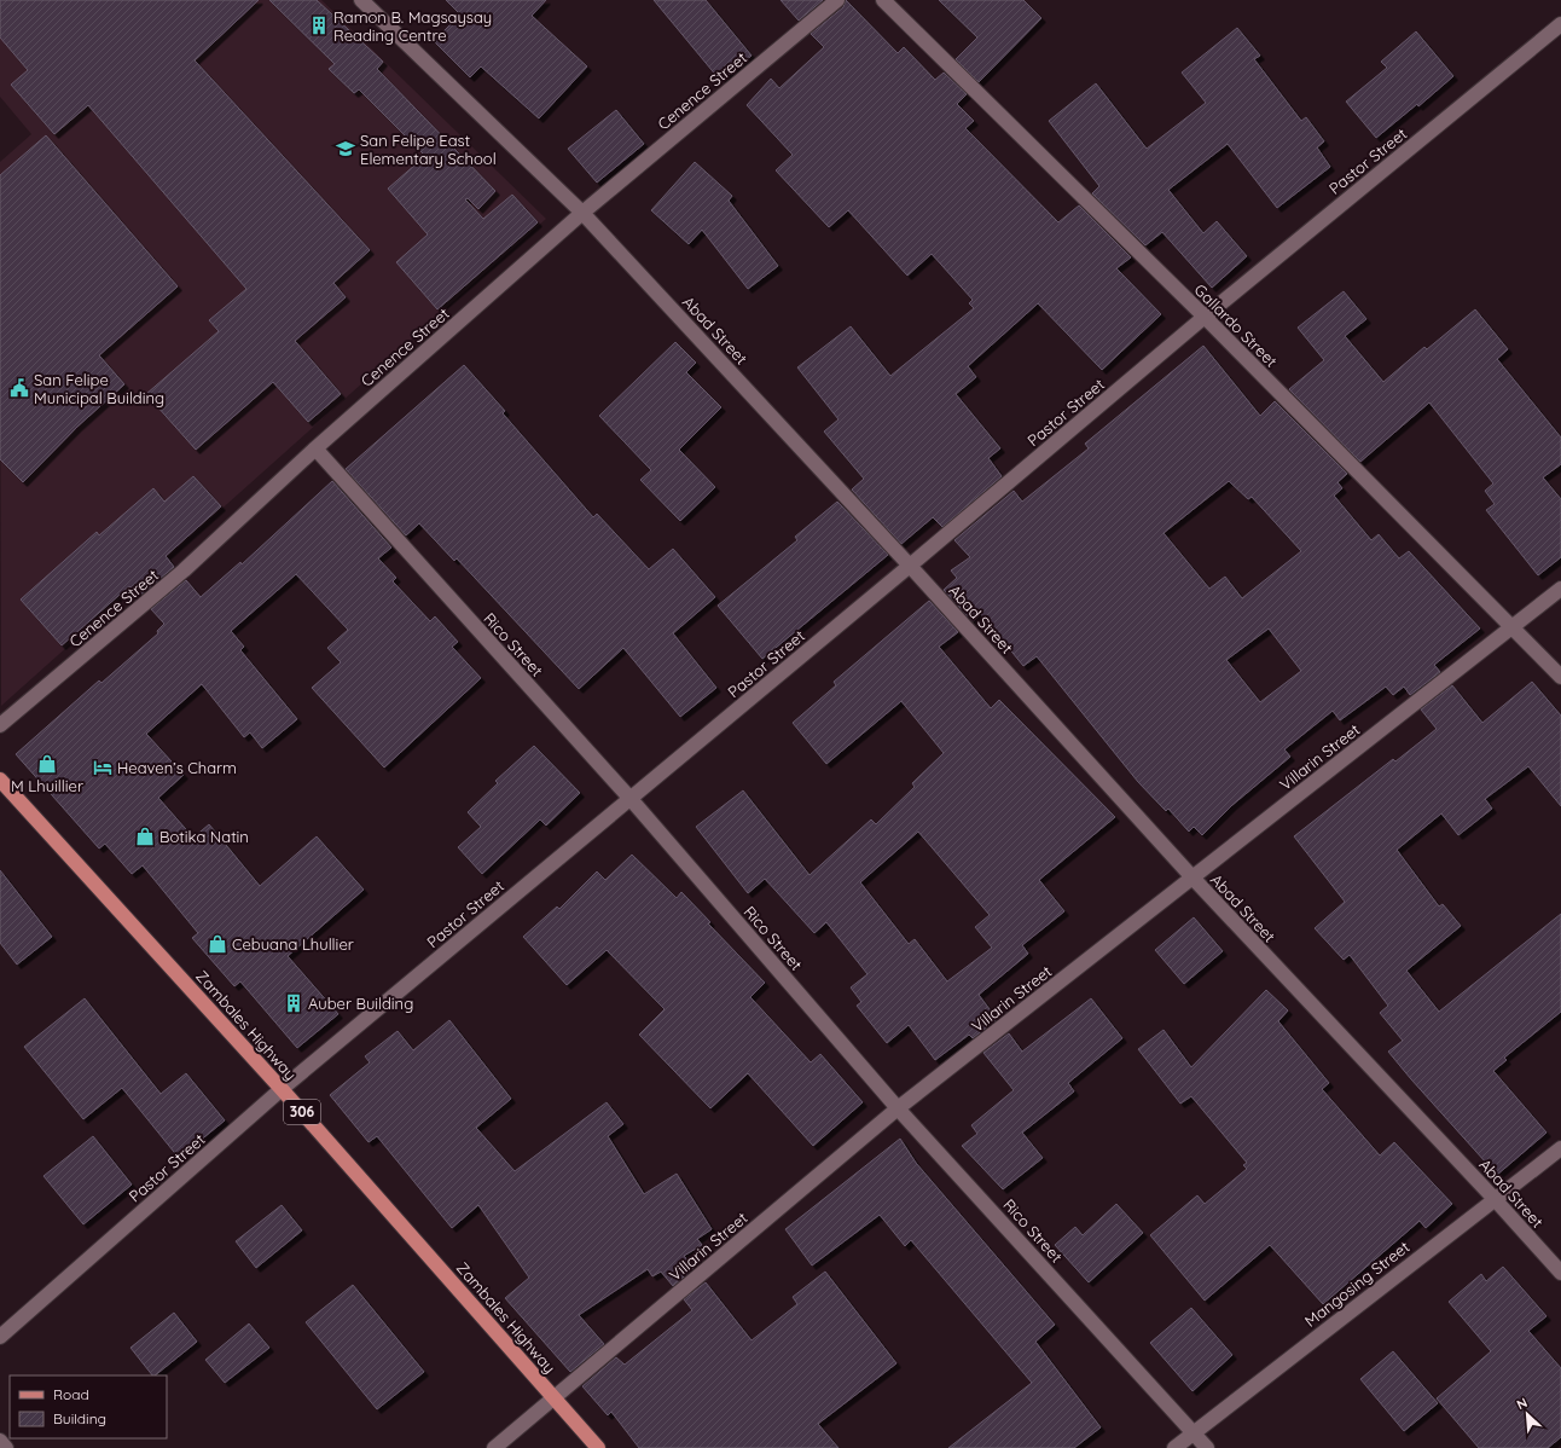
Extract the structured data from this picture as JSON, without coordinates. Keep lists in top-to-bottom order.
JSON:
{
  "streets": {
    "main road": ["Zambales Highway", "306"],
    "street": [
      "Cenence Street",
      "Pastor Street",
      "Gallardo Street",
      "Abad Street",
      "Rico Street",
      "Villarin Street",
      "Mangosing Street"
    ]
  },
  "crossings": [
    ["Cenence Street", "Abad Street"],
    ["Cenence Street", "Rico Street"],
    ["Pastor Street", "Gallardo Street"],
    ["Pastor Street", "Abad Street"],
    ["Pastor Street", "Rico Street"],
    ["Pastor Street", "Zambales Highway"],
    ["Gallardo Street", "Villarin Street"],
    ["Abad Street", "Villarin Street"],
    ["Abad Street", "Mangosing Street"],
    ["Rico Street", "Villarin Street"],
    ["Rico Street", "Mangosing Street"],
    ["Villarin Street", "Zambales Highway"]
  ],
  "places": {
    "building": ["Ramon B. Magsaysay Reading Centre", "Auber Building"],
    "school or university": ["San Felipe East Elementary School"],
    "public building": ["San Felipe Municipal Building"],
    "shop": ["M Lhuillier", "Botika Natin", "Cebuana Lhullier"],
    "hotel": ["Heaven’s Charm"]
  },
  "legend": ["Road", "Building"],
  "north": "top left"
}
